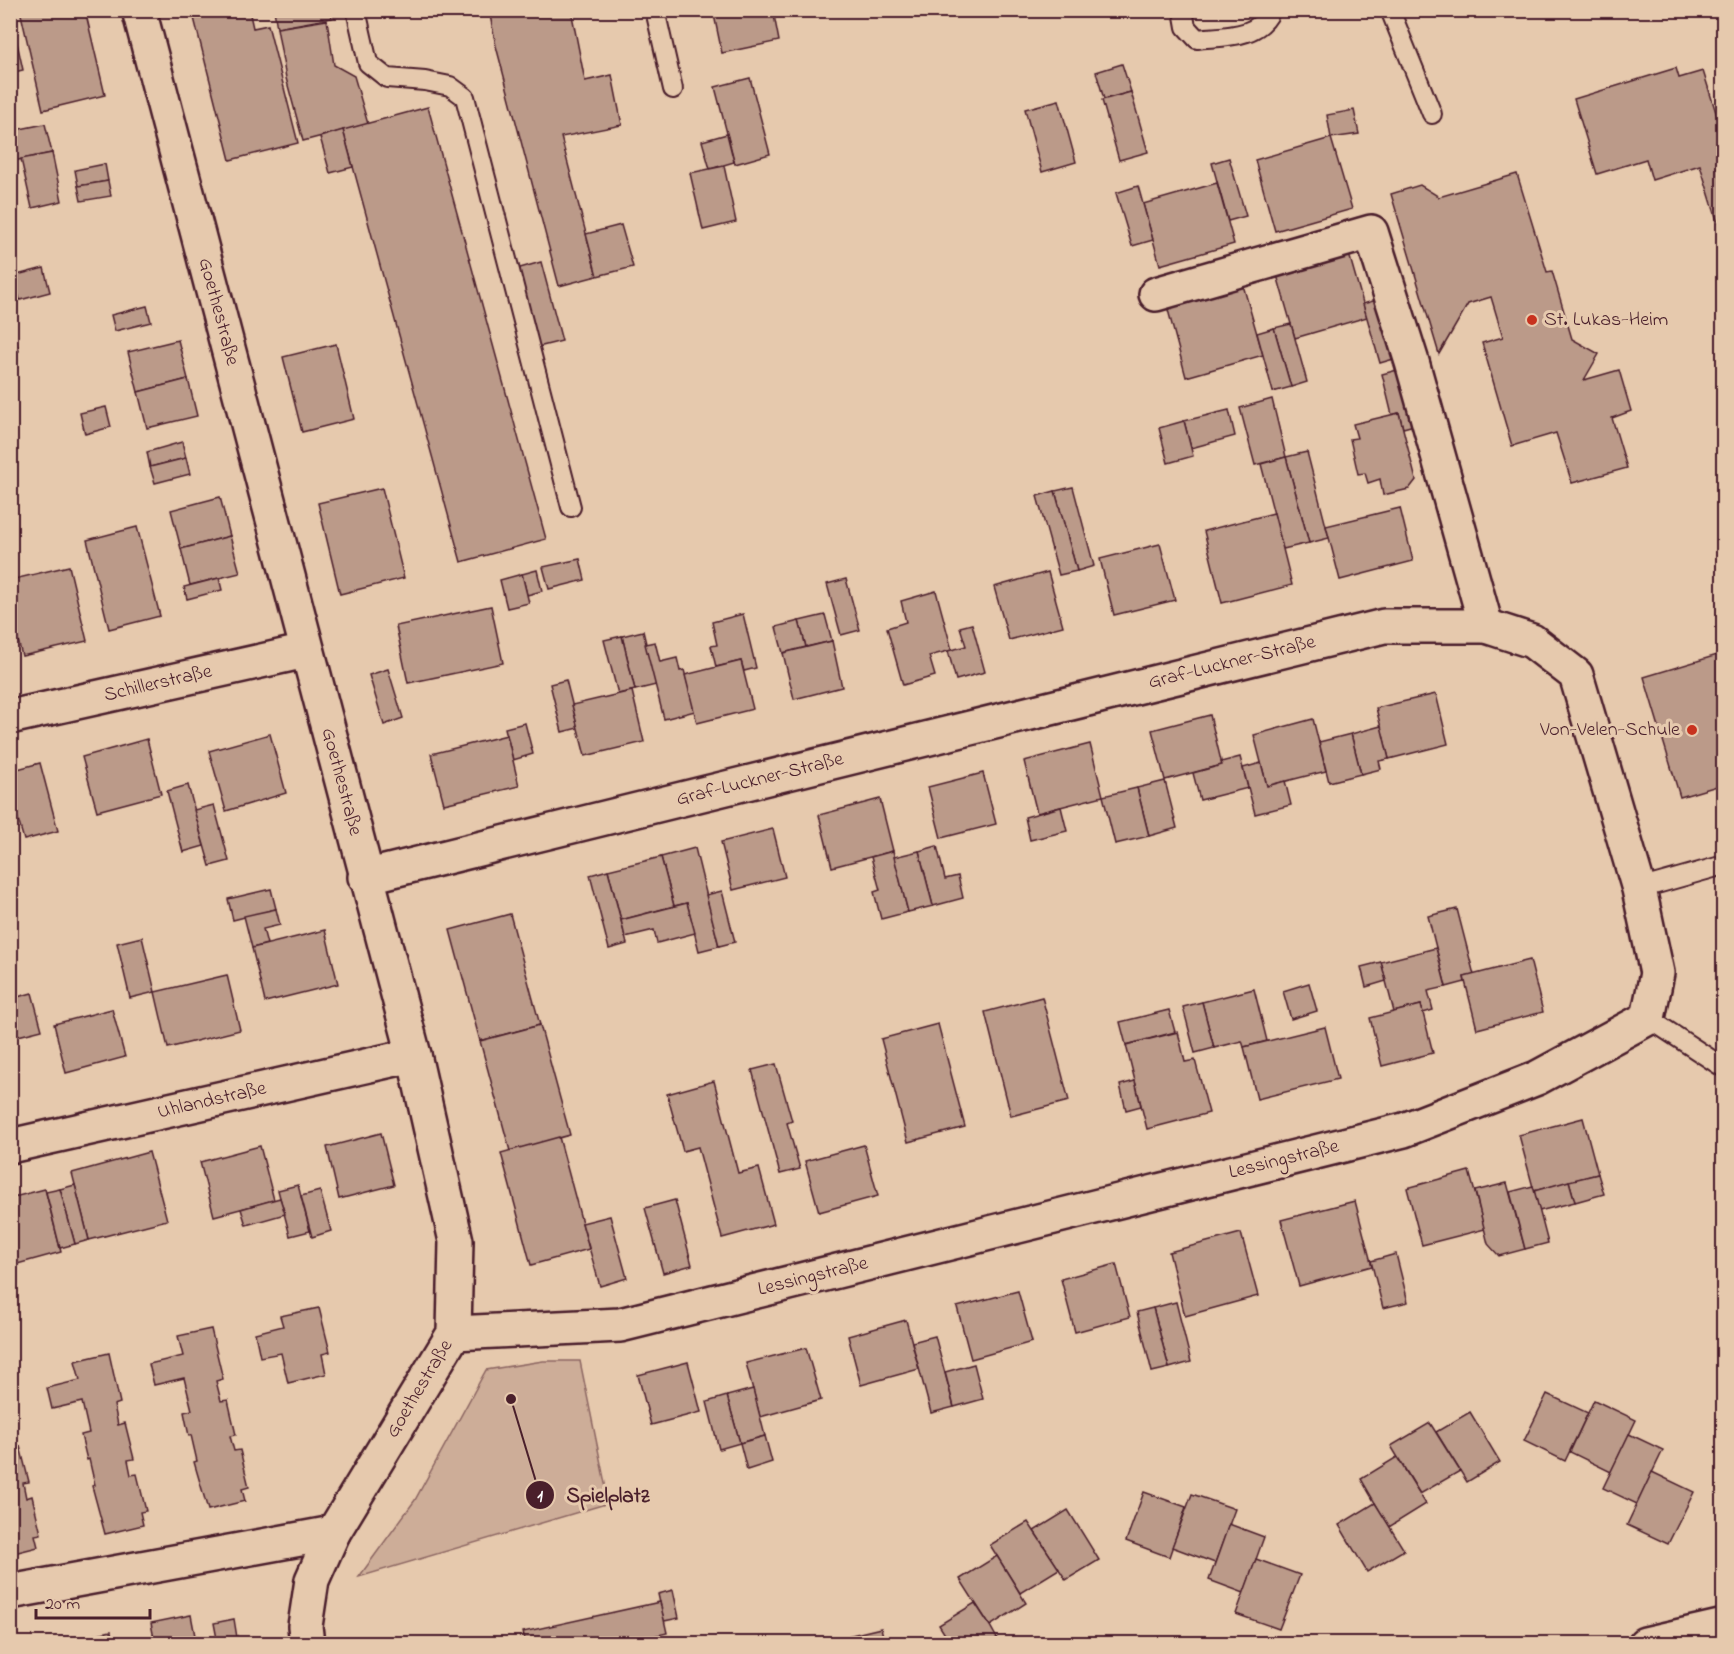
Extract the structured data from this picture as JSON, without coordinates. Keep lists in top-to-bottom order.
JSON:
{
  "streets": {
    "street": [
      "Goethestraße",
      "Graf-Luckner-Straße",
      "Schillerstraße",
      "Uhlandstraße",
      "Lessingstraße"
    ]
  },
  "crossings": [
    ["Goethestraße", "Graf-Luckner-Straße"],
    ["Goethestraße", "Schillerstraße"],
    ["Goethestraße", "Uhlandstraße"],
    ["Goethestraße", "Lessingstraße"]
  ],
  "places": ["St. Lukas-Heim", "Von-Velen-Schule", "Spielplatz"],
  "scale_bar": "20 m"
}
